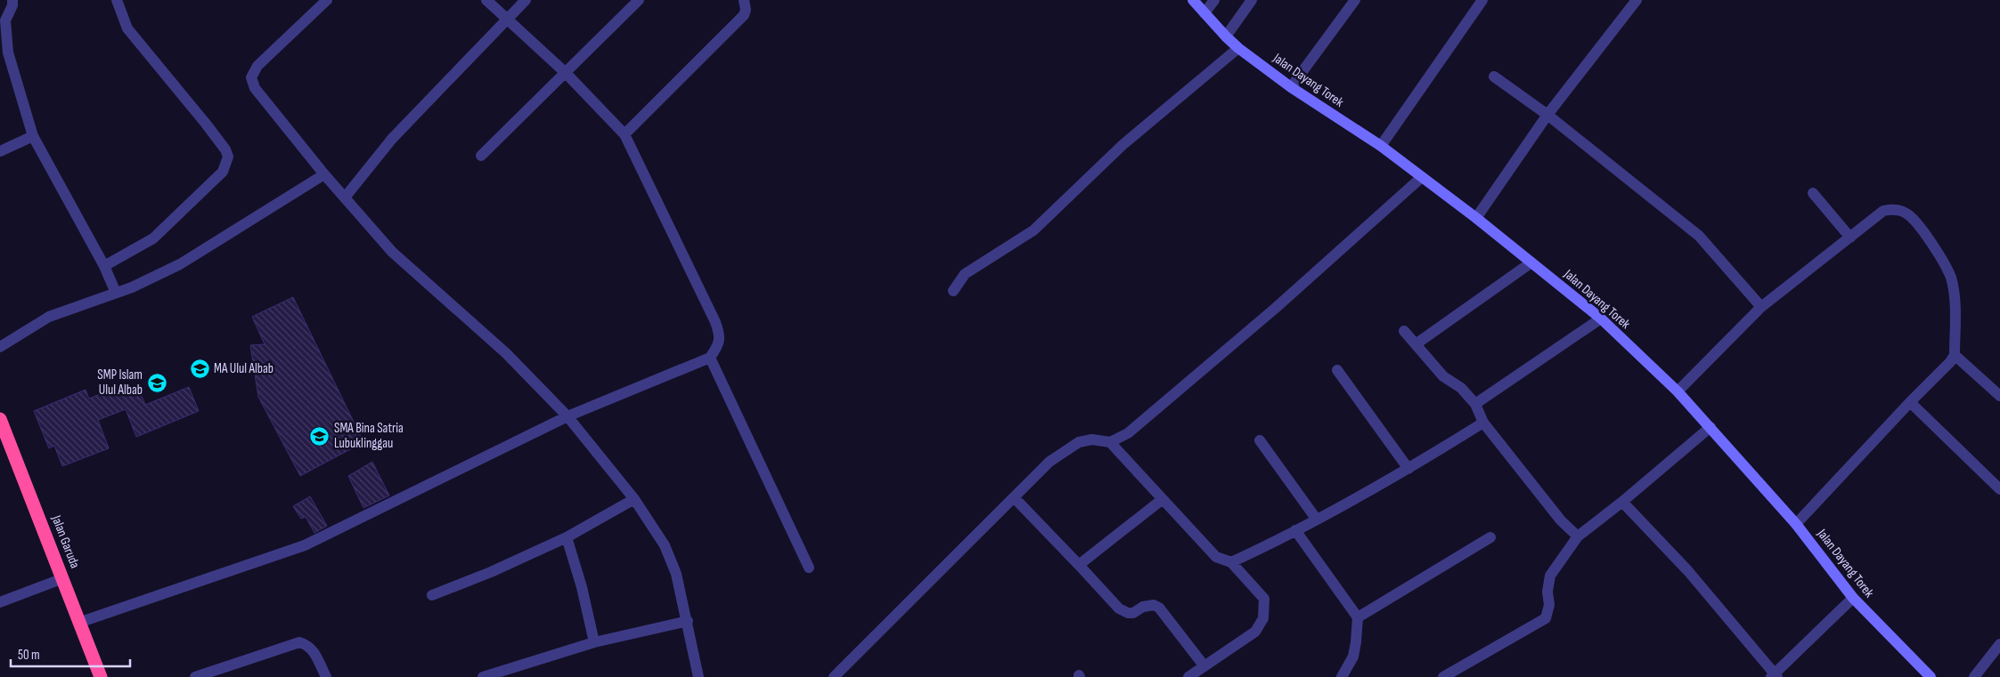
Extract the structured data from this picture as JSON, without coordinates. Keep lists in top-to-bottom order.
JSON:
{
  "streets": {
    "highway": ["Jalan Garuda"],
    "street": ["Jalan Dayang Torek"]
  },
  "places": {
    "school or university": ["MA Ulul Albab", "SMP Islam Ulul Albab", "SMA Bina Satria Lubuklinggau"]
  },
  "scale_bar": "50 m"
}
